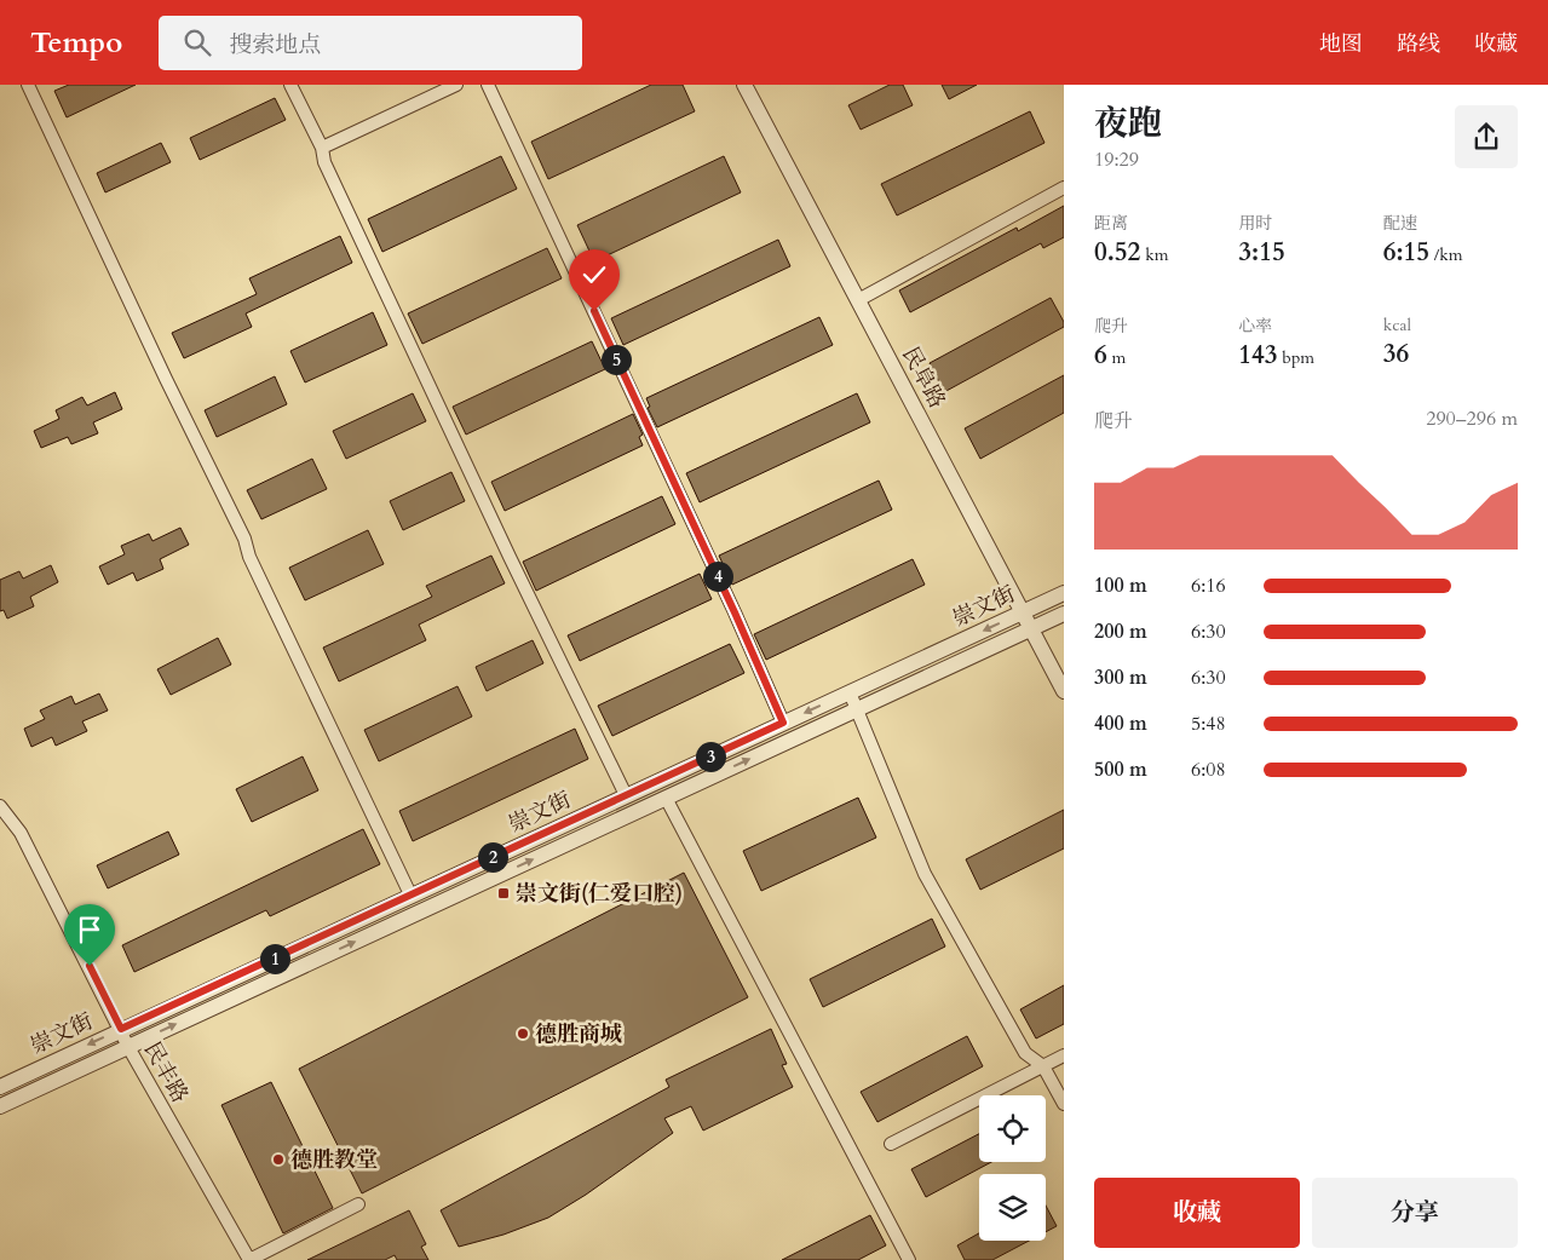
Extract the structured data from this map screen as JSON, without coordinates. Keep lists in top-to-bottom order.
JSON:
{
  "streets": {
    "street": ["民阜路", "崇文街", "民丰路"]
  },
  "crossings": [
    ["民阜路", "崇文街"],
    ["崇文街", "民丰路"]
  ],
  "places": {
    "transit": ["崇文街(仁爱口腔)"],
    "other": ["德胜商城", "德胜教堂"]
  },
  "page": {
    "header": "Tempo",
    "search": "搜索地点",
    "nav": ["地图", "路线", "收藏"],
    "heading": ["夜跑", "19:29"],
    "stats": [
      ["距离", "0.52 km"],
      ["用时", "3:15"],
      ["配速", "6:15 /km"],
      ["爬升", "6 m"],
      ["心率", "143 bpm"],
      ["kcal", "36"]
    ],
    "pins": [
      "5",
      "4",
      "3",
      "2",
      "1"
    ],
    "chart": ["爬升", "290–296 m"],
    "list": [
      {
        "name": "100 m",
        "note": "6:16"
      },
      {
        "name": "200 m",
        "note": "6:30"
      },
      {
        "name": "300 m",
        "note": "6:30"
      },
      {
        "name": "400 m",
        "note": "5:48"
      },
      {
        "name": "500 m",
        "note": "6:08"
      }
    ],
    "buttons": ["收藏", "分享"]
  }
}
